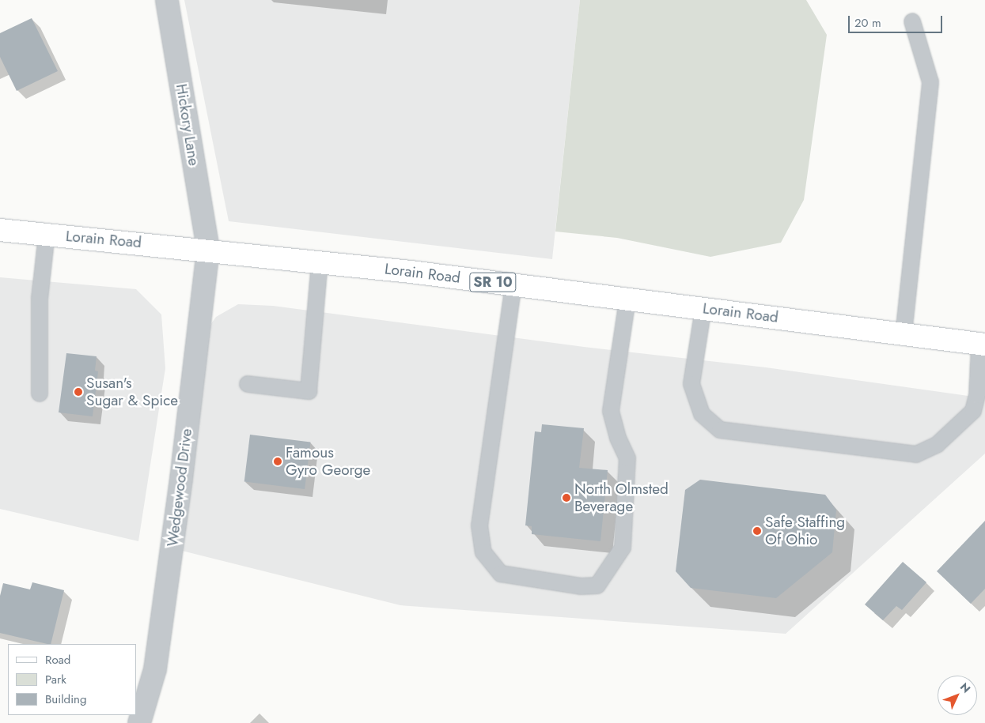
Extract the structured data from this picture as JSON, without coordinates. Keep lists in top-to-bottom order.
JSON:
{
  "streets": {
    "main road": ["Lorain Road", "SR 10"],
    "street": ["Hickory Lane", "Wedgewood Drive"]
  },
  "crossings": [
    ["Hickory Lane", "Lorain Road"],
    ["Hickory Lane", "Wedgewood Drive"],
    ["Lorain Road", "Wedgewood Drive"]
  ],
  "places": [
    "Susan's Sugar & Spice",
    "Famous Gyro George",
    "North Olmsted Beverage",
    "Safe Staffing Of Ohio"
  ],
  "legend": ["Road", "Park", "Building"],
  "scale_bar": "20 m",
  "north": "top right"
}
